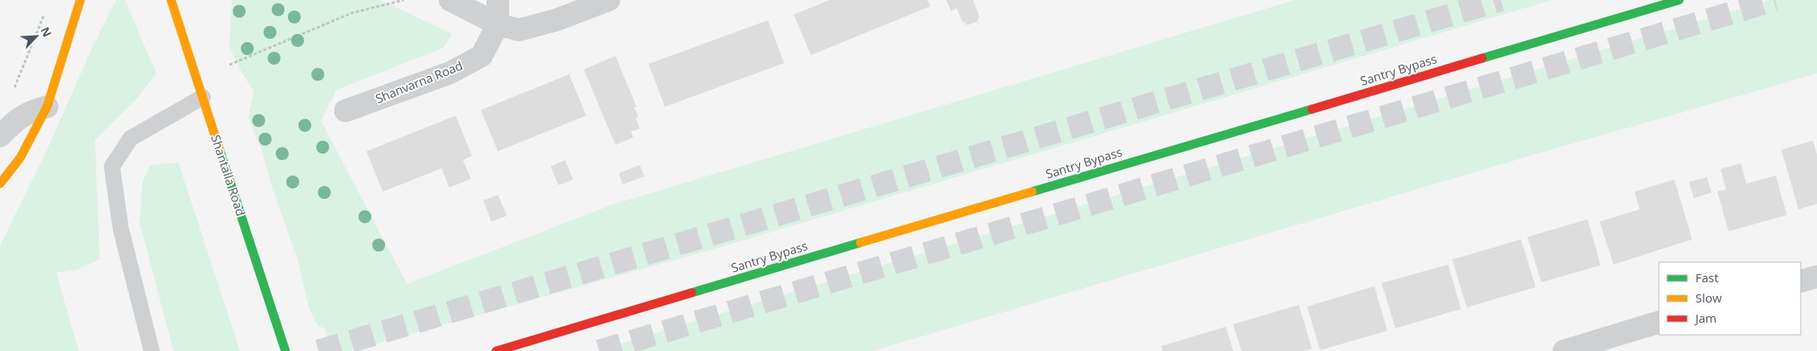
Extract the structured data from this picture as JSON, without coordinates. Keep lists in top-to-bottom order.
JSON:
{
  "streets": {
    "main road": ["Santry Bypass", "Shantalla Road"],
    "street": ["Shanvarna Road"]
  },
  "legend": ["Fast", "Slow", "Jam"],
  "north": "top right"
}
